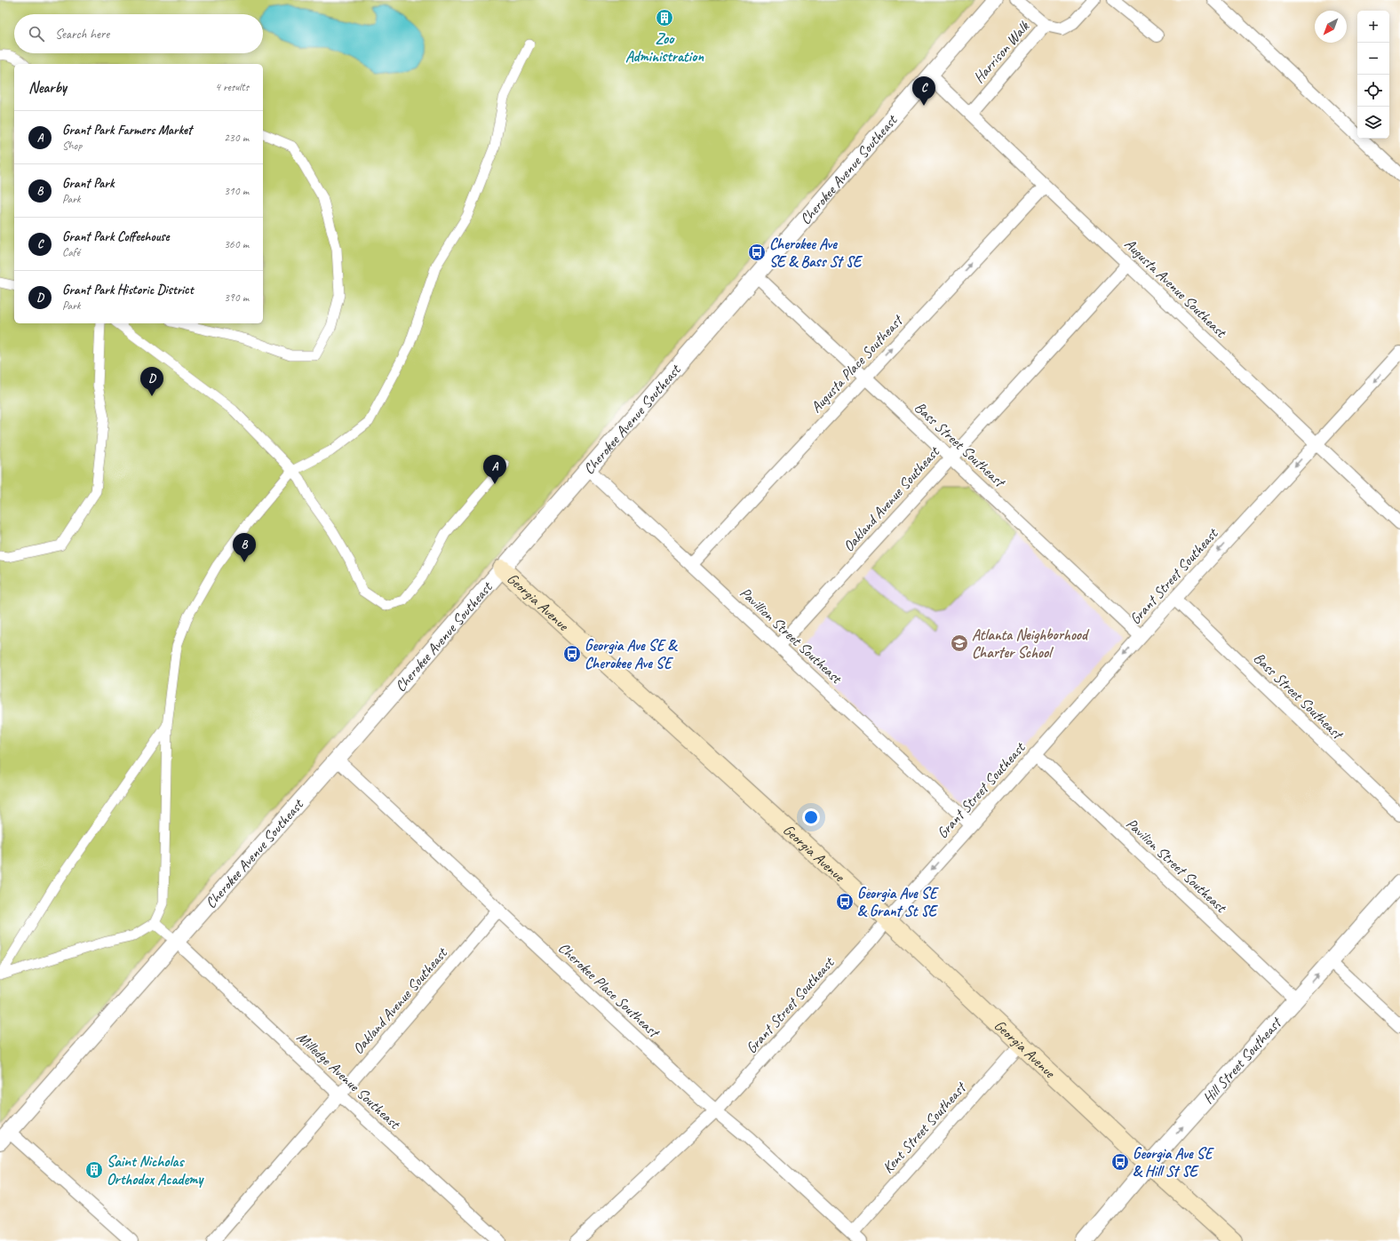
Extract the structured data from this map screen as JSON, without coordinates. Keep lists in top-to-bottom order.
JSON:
{
  "streets": {
    "main road": ["Georgia Avenue"],
    "street": [
      "Harrison Walk",
      "Cherokee Avenue Southeast",
      "Augusta Avenue Southeast",
      "Augusta Place Southeast",
      "Bass Street Southeast",
      "Oakland Avenue Southeast",
      "Grant Street Southeast",
      "Pavillion Street Southeast",
      "Pavilion Street Southeast",
      "Cherokee Place Southeast",
      "Hill Street Southeast",
      "Milledge Avenue Southeast",
      "Kent Street Southeast"
    ]
  },
  "crossings": [
    ["Harrison Walk", "Augusta Avenue Southeast"],
    ["Cherokee Avenue Southeast", "Augusta Avenue Southeast"],
    ["Cherokee Avenue Southeast", "Bass Street Southeast"],
    ["Cherokee Avenue Southeast", "Georgia Avenue"],
    ["Cherokee Avenue Southeast", "Pavillion Street Southeast"],
    ["Cherokee Avenue Southeast", "Cherokee Place Southeast"],
    ["Cherokee Avenue Southeast", "Milledge Avenue Southeast"],
    ["Augusta Avenue Southeast", "Augusta Place Southeast"],
    ["Augusta Avenue Southeast", "Oakland Avenue Southeast"],
    ["Augusta Avenue Southeast", "Grant Street Southeast"],
    ["Augusta Place Southeast", "Bass Street Southeast"],
    ["Augusta Place Southeast", "Pavillion Street Southeast"],
    ["Bass Street Southeast", "Oakland Avenue Southeast"],
    ["Bass Street Southeast", "Grant Street Southeast"],
    ["Oakland Avenue Southeast", "Pavillion Street Southeast"],
    ["Oakland Avenue Southeast", "Cherokee Place Southeast"],
    ["Oakland Avenue Southeast", "Milledge Avenue Southeast"],
    ["Grant Street Southeast", "Georgia Avenue"],
    ["Grant Street Southeast", "Pavillion Street Southeast"],
    ["Grant Street Southeast", "Pavilion Street Southeast"],
    ["Grant Street Southeast", "Cherokee Place Southeast"],
    ["Georgia Avenue", "Hill Street Southeast"],
    ["Georgia Avenue", "Kent Street Southeast"],
    ["Pavilion Street Southeast", "Hill Street Southeast"],
    ["Cherokee Place Southeast", "Kent Street Southeast"]
  ],
  "one_way": ["Augusta Place Southeast", "Grant Street Southeast", "Hill Street Southeast"],
  "places": {
    "building": ["Zoo Administration", "Saint Nicholas Orthodox Academy"],
    "bus stop": [
      "Cherokee Ave SE & Bass St SE",
      "Georgia Ave SE & Cherokee Ave SE",
      "Georgia Ave SE & Grant St SE",
      "Georgia Ave SE & Hill St SE"
    ],
    "school or university": ["Atlanta Neighborhood Charter School"]
  },
  "north": "bottom left",
  "page": {
    "map_buttons": ["+", "−"],
    "search": "Search here",
    "heading": ["Nearby", "4 results"],
    "pins": [
      "C",
      "D",
      "A",
      "B"
    ],
    "list": [
      {
        "mark": "A",
        "name": "Grant Park Farmers Market",
        "note": "Shop",
        "value": "230 m"
      },
      {
        "mark": "B",
        "name": "Grant Park",
        "note": "Park",
        "value": "310 m"
      },
      {
        "mark": "C",
        "name": "Grant Park Coffeehouse",
        "note": "Café",
        "value": "360 m"
      },
      {
        "mark": "D",
        "name": "Grant Park Historic District",
        "note": "Park",
        "value": "390 m"
      }
    ]
  }
}
